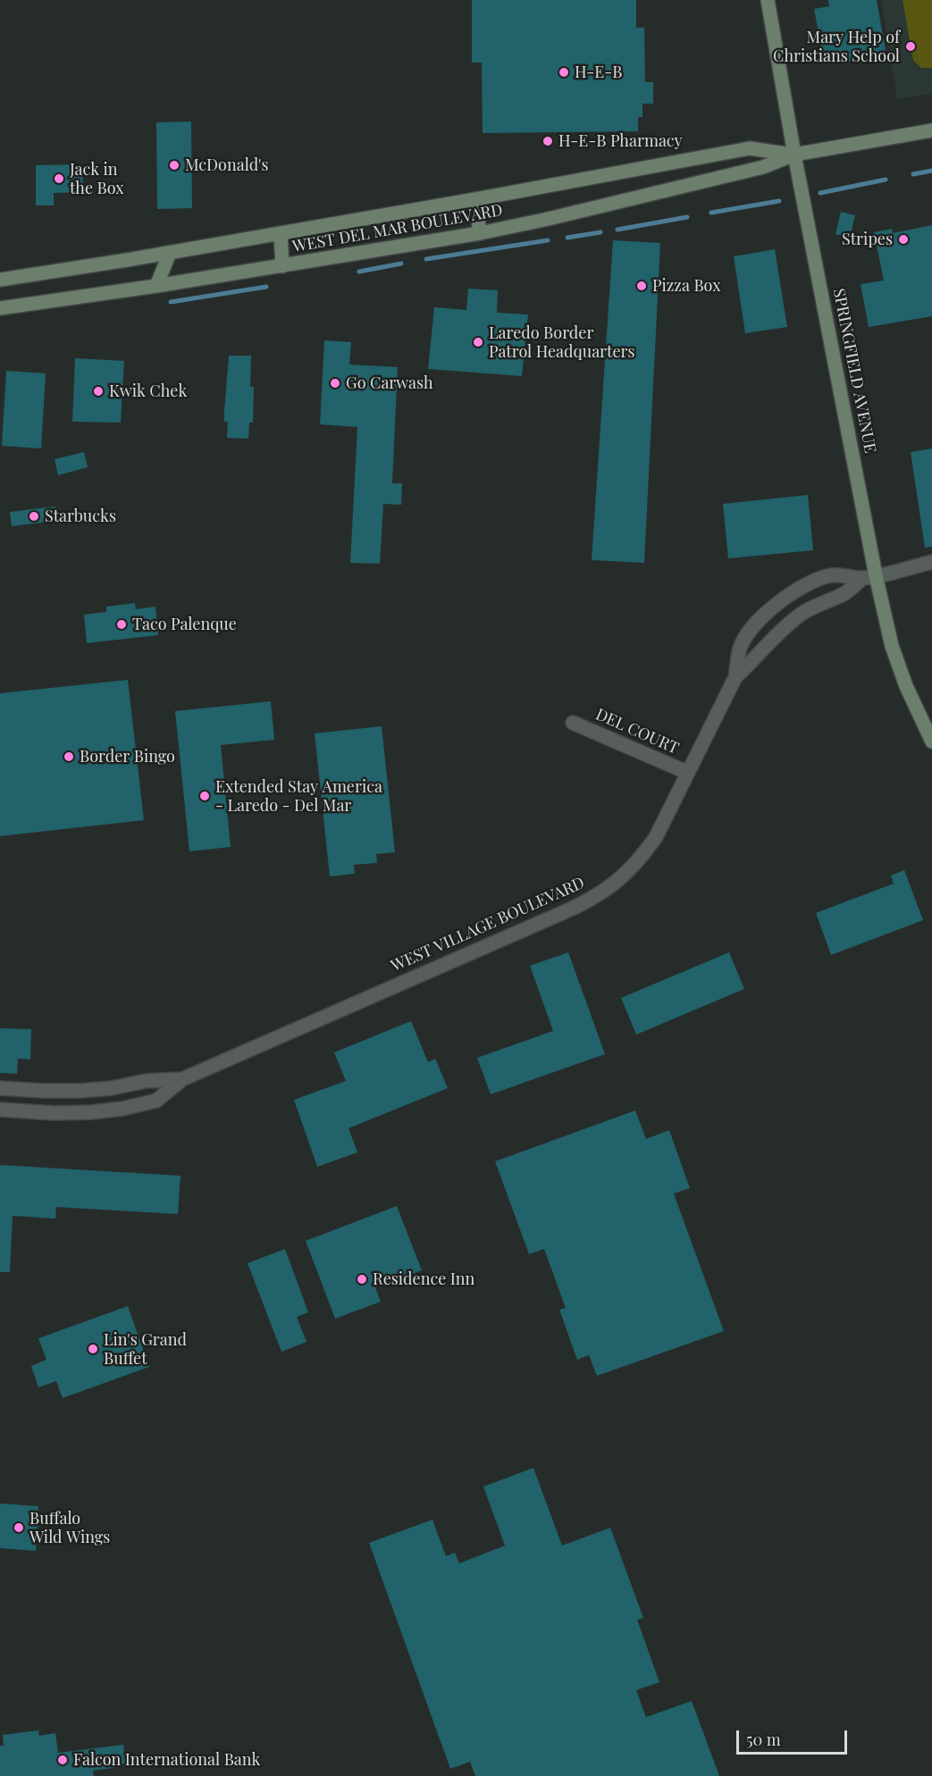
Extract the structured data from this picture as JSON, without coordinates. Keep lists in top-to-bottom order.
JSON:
{
  "streets": {
    "main road": ["WEST DEL MAR BOULEVARD", "SPRINGFIELD AVENUE"],
    "street": ["DEL COURT", "WEST VILLAGE BOULEVARD"]
  },
  "crossings": [
    ["WEST DEL MAR BOULEVARD", "SPRINGFIELD AVENUE"],
    ["SPRINGFIELD AVENUE", "WEST VILLAGE BOULEVARD"],
    ["DEL COURT", "WEST VILLAGE BOULEVARD"]
  ],
  "places": [
    "Mary Help of Christians School",
    "H-E-B",
    "H-E-B Pharmacy",
    "McDonald's",
    "Jack in the Box",
    "Stripes",
    "Pizza Box",
    "Laredo Border Patrol Headquarters",
    "Go Carwash",
    "Kwik Chek",
    "Starbucks",
    "Taco Palenque",
    "Border Bingo",
    "Extended Stay America - Laredo - Del Mar",
    "Residence Inn",
    "Lin's Grand Buffet",
    "Buffalo Wild Wings",
    "Falcon International Bank"
  ],
  "scale_bar": "50 m"
}
